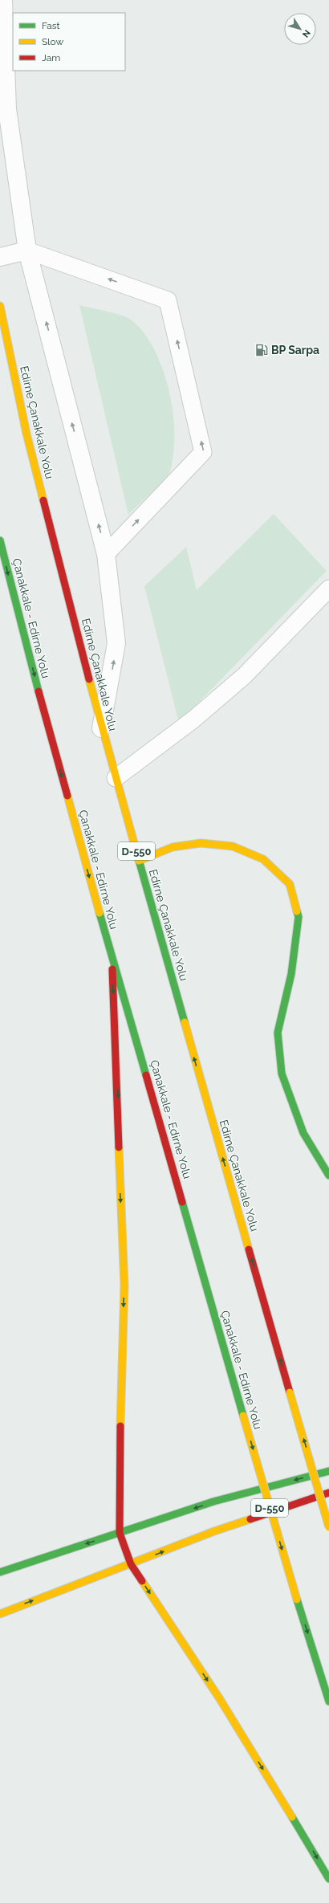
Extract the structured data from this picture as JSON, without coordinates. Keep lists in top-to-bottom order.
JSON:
{
  "streets": {
    "main road": ["Edirne Çanakkale Yolu", "Çanakkale - Edirne Yolu", "D-550"]
  },
  "one_way": ["Edirne Çanakkale Yolu", "Çanakkale - Edirne Yolu"],
  "places": {
    "fuel station": ["BP Sarpa"]
  },
  "legend": ["Fast", "Slow", "Jam"],
  "north": "bottom right"
}
